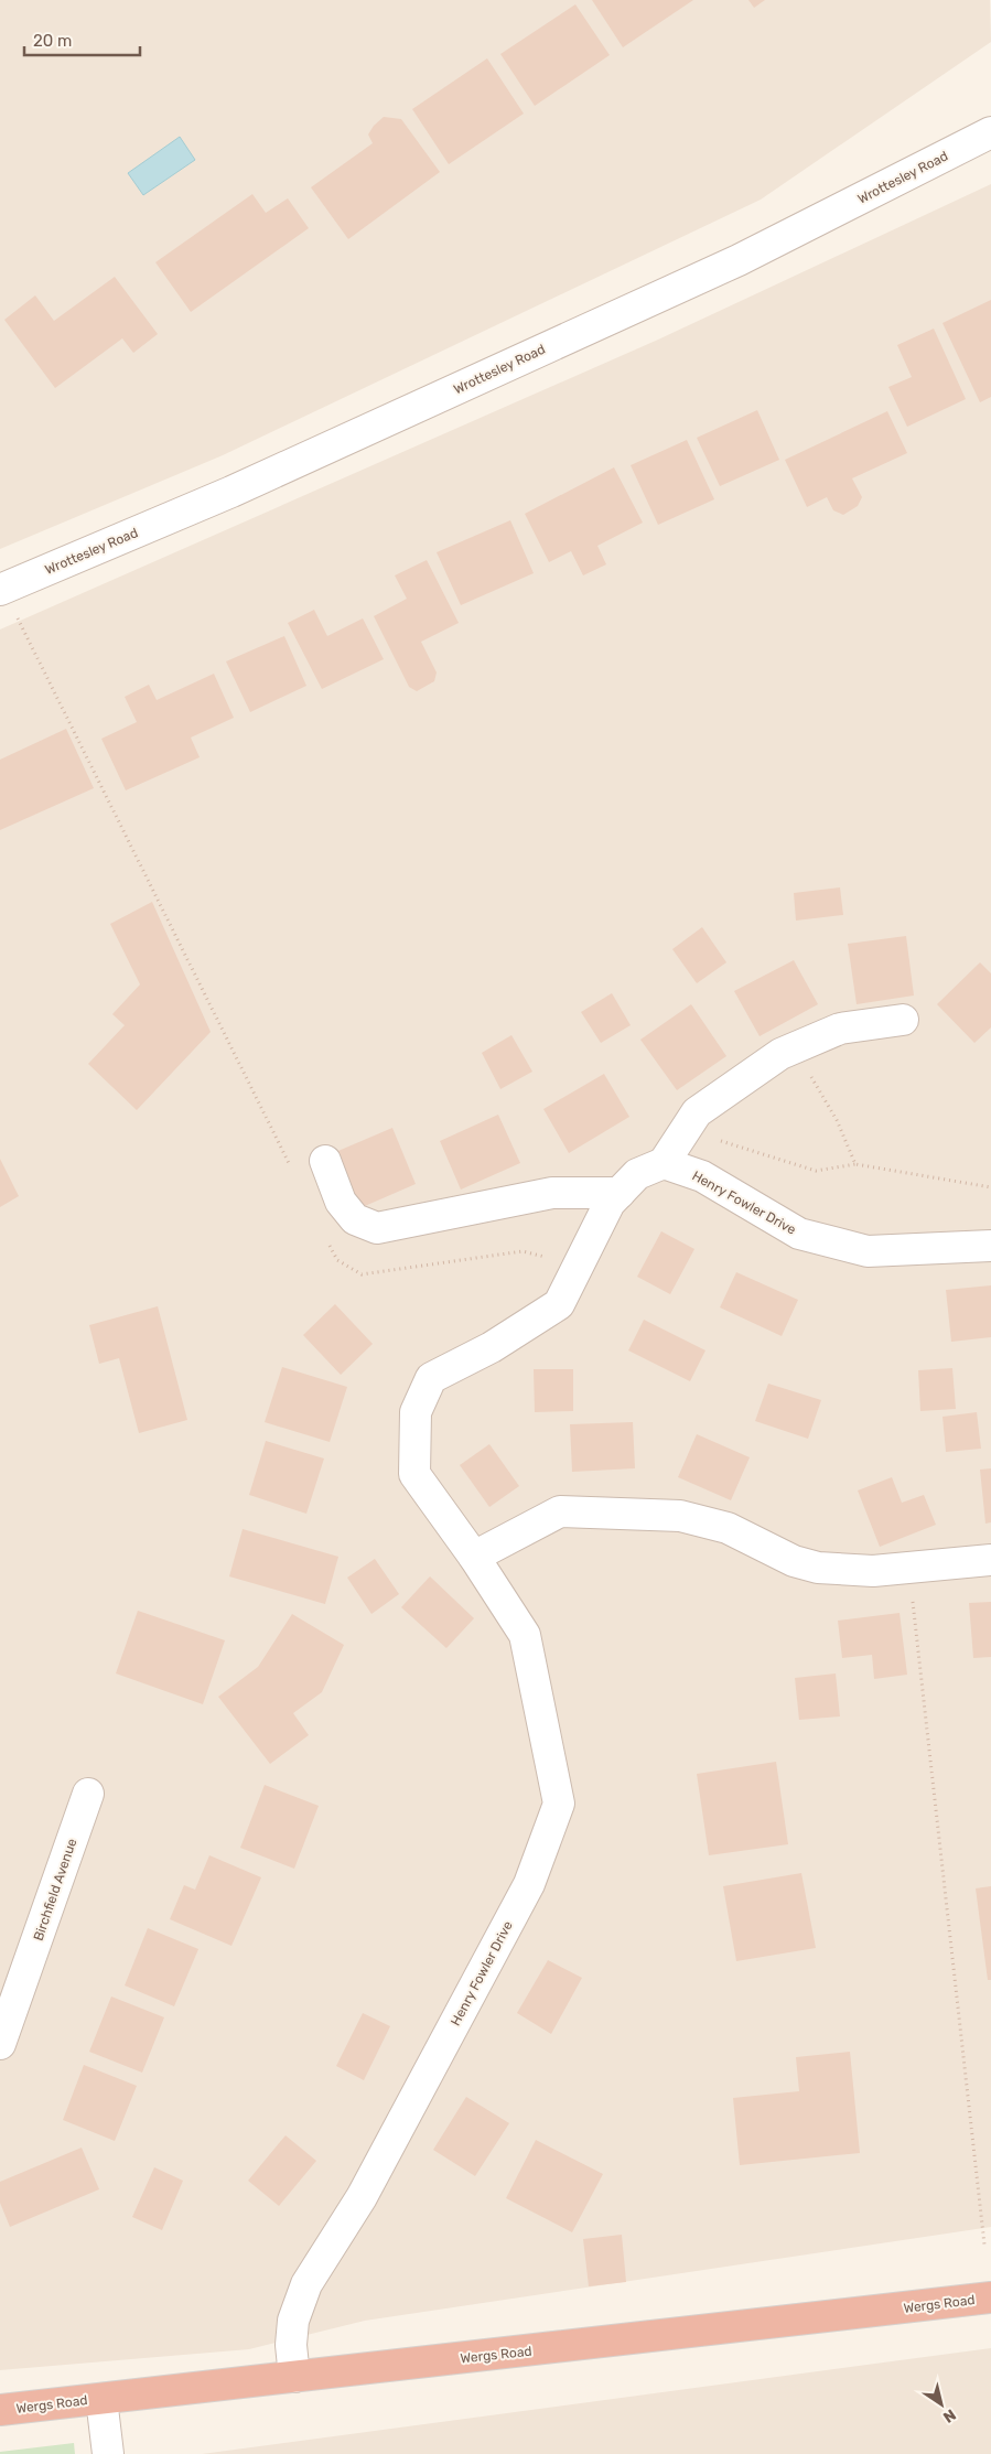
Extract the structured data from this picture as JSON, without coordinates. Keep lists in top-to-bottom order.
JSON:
{
  "streets": {
    "highway": ["Wergs Road"],
    "street": ["Wrottesley Road", "Henry Fowler Drive", "Birchfield Avenue"]
  },
  "crossings": [
    ["Henry Fowler Drive", "Wergs Road"]
  ],
  "scale_bar": "20 m",
  "north": "bottom right"
}
